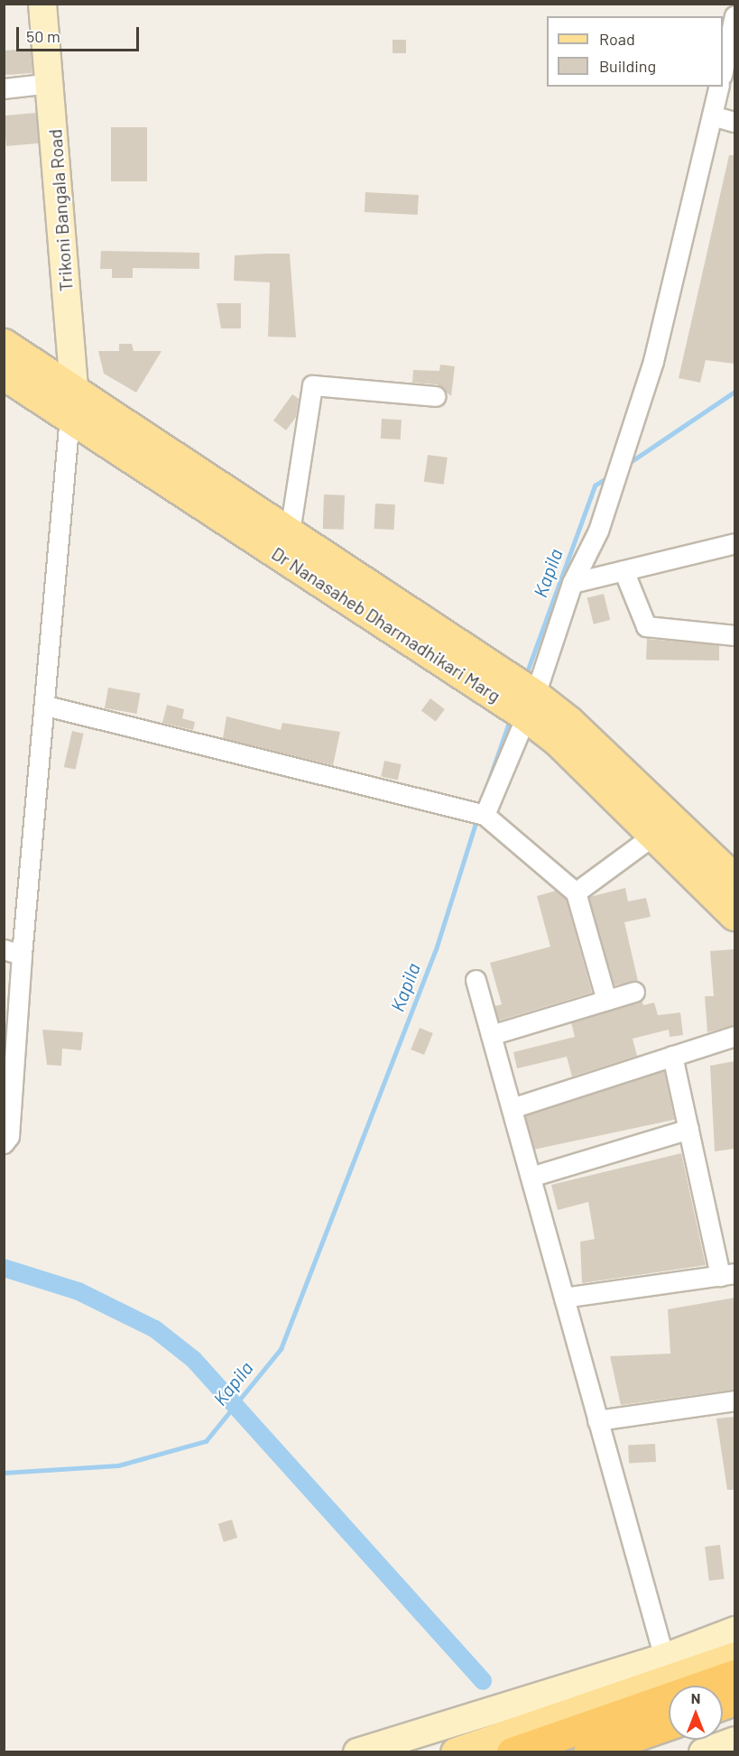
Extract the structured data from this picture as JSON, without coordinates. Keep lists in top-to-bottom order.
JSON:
{
  "streets": {
    "main road": ["Dr Nanasaheb Dharmadhikari Marg"],
    "street": ["Trikoni Bangala Road"]
  },
  "crossings": [
    ["Trikoni Bangala Road", "Dr Nanasaheb Dharmadhikari Marg"]
  ],
  "water": ["Kapila"],
  "legend": ["Road", "Building"],
  "scale_bar": "50 m",
  "north": "top"
}
